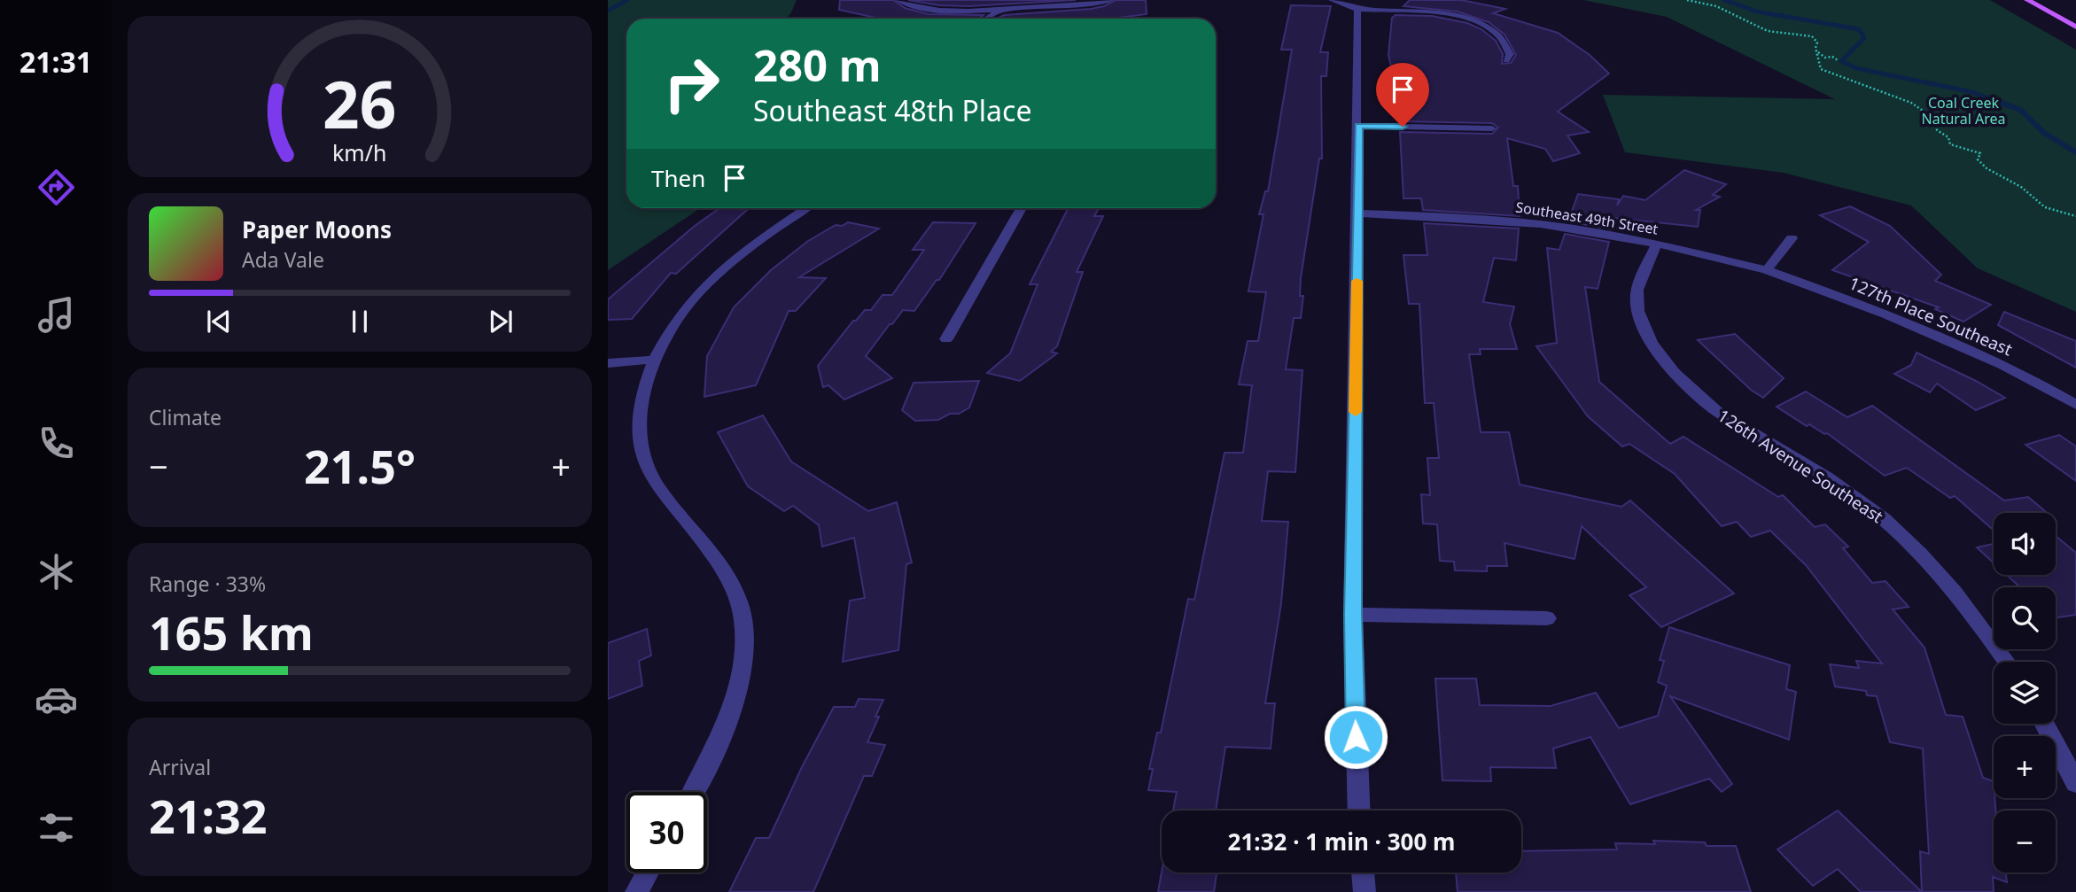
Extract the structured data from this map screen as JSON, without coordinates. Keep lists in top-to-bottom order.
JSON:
{
  "streets": {
    "street": ["Southeast 49th Street", "127th Place Southeast", "126th Avenue Southeast"]
  },
  "crossings": [
    ["Southeast 49th Street", "127th Place Southeast"],
    ["Southeast 49th Street", "126th Avenue Southeast"]
  ],
  "parks": ["Coal Creek Natural Area"],
  "page": {
    "tabs": "21:31",
    "turn": ["280 m", "Southeast 48th Place"],
    "then": "Then",
    "song": ["Paper Moons", "Ada Vale"],
    "tile": [
      "Climate",
      ["Range · 33%", "165 km"],
      ["Arrival", "21:32"]
    ],
    "heat": ["−", "21.5°", "+"],
    "map_buttons": ["+", "−"],
    "limit": "30",
    "trip": "21:32 · 1 min · 300 m",
    "gauge": ["26", "km/h"]
  }
}
